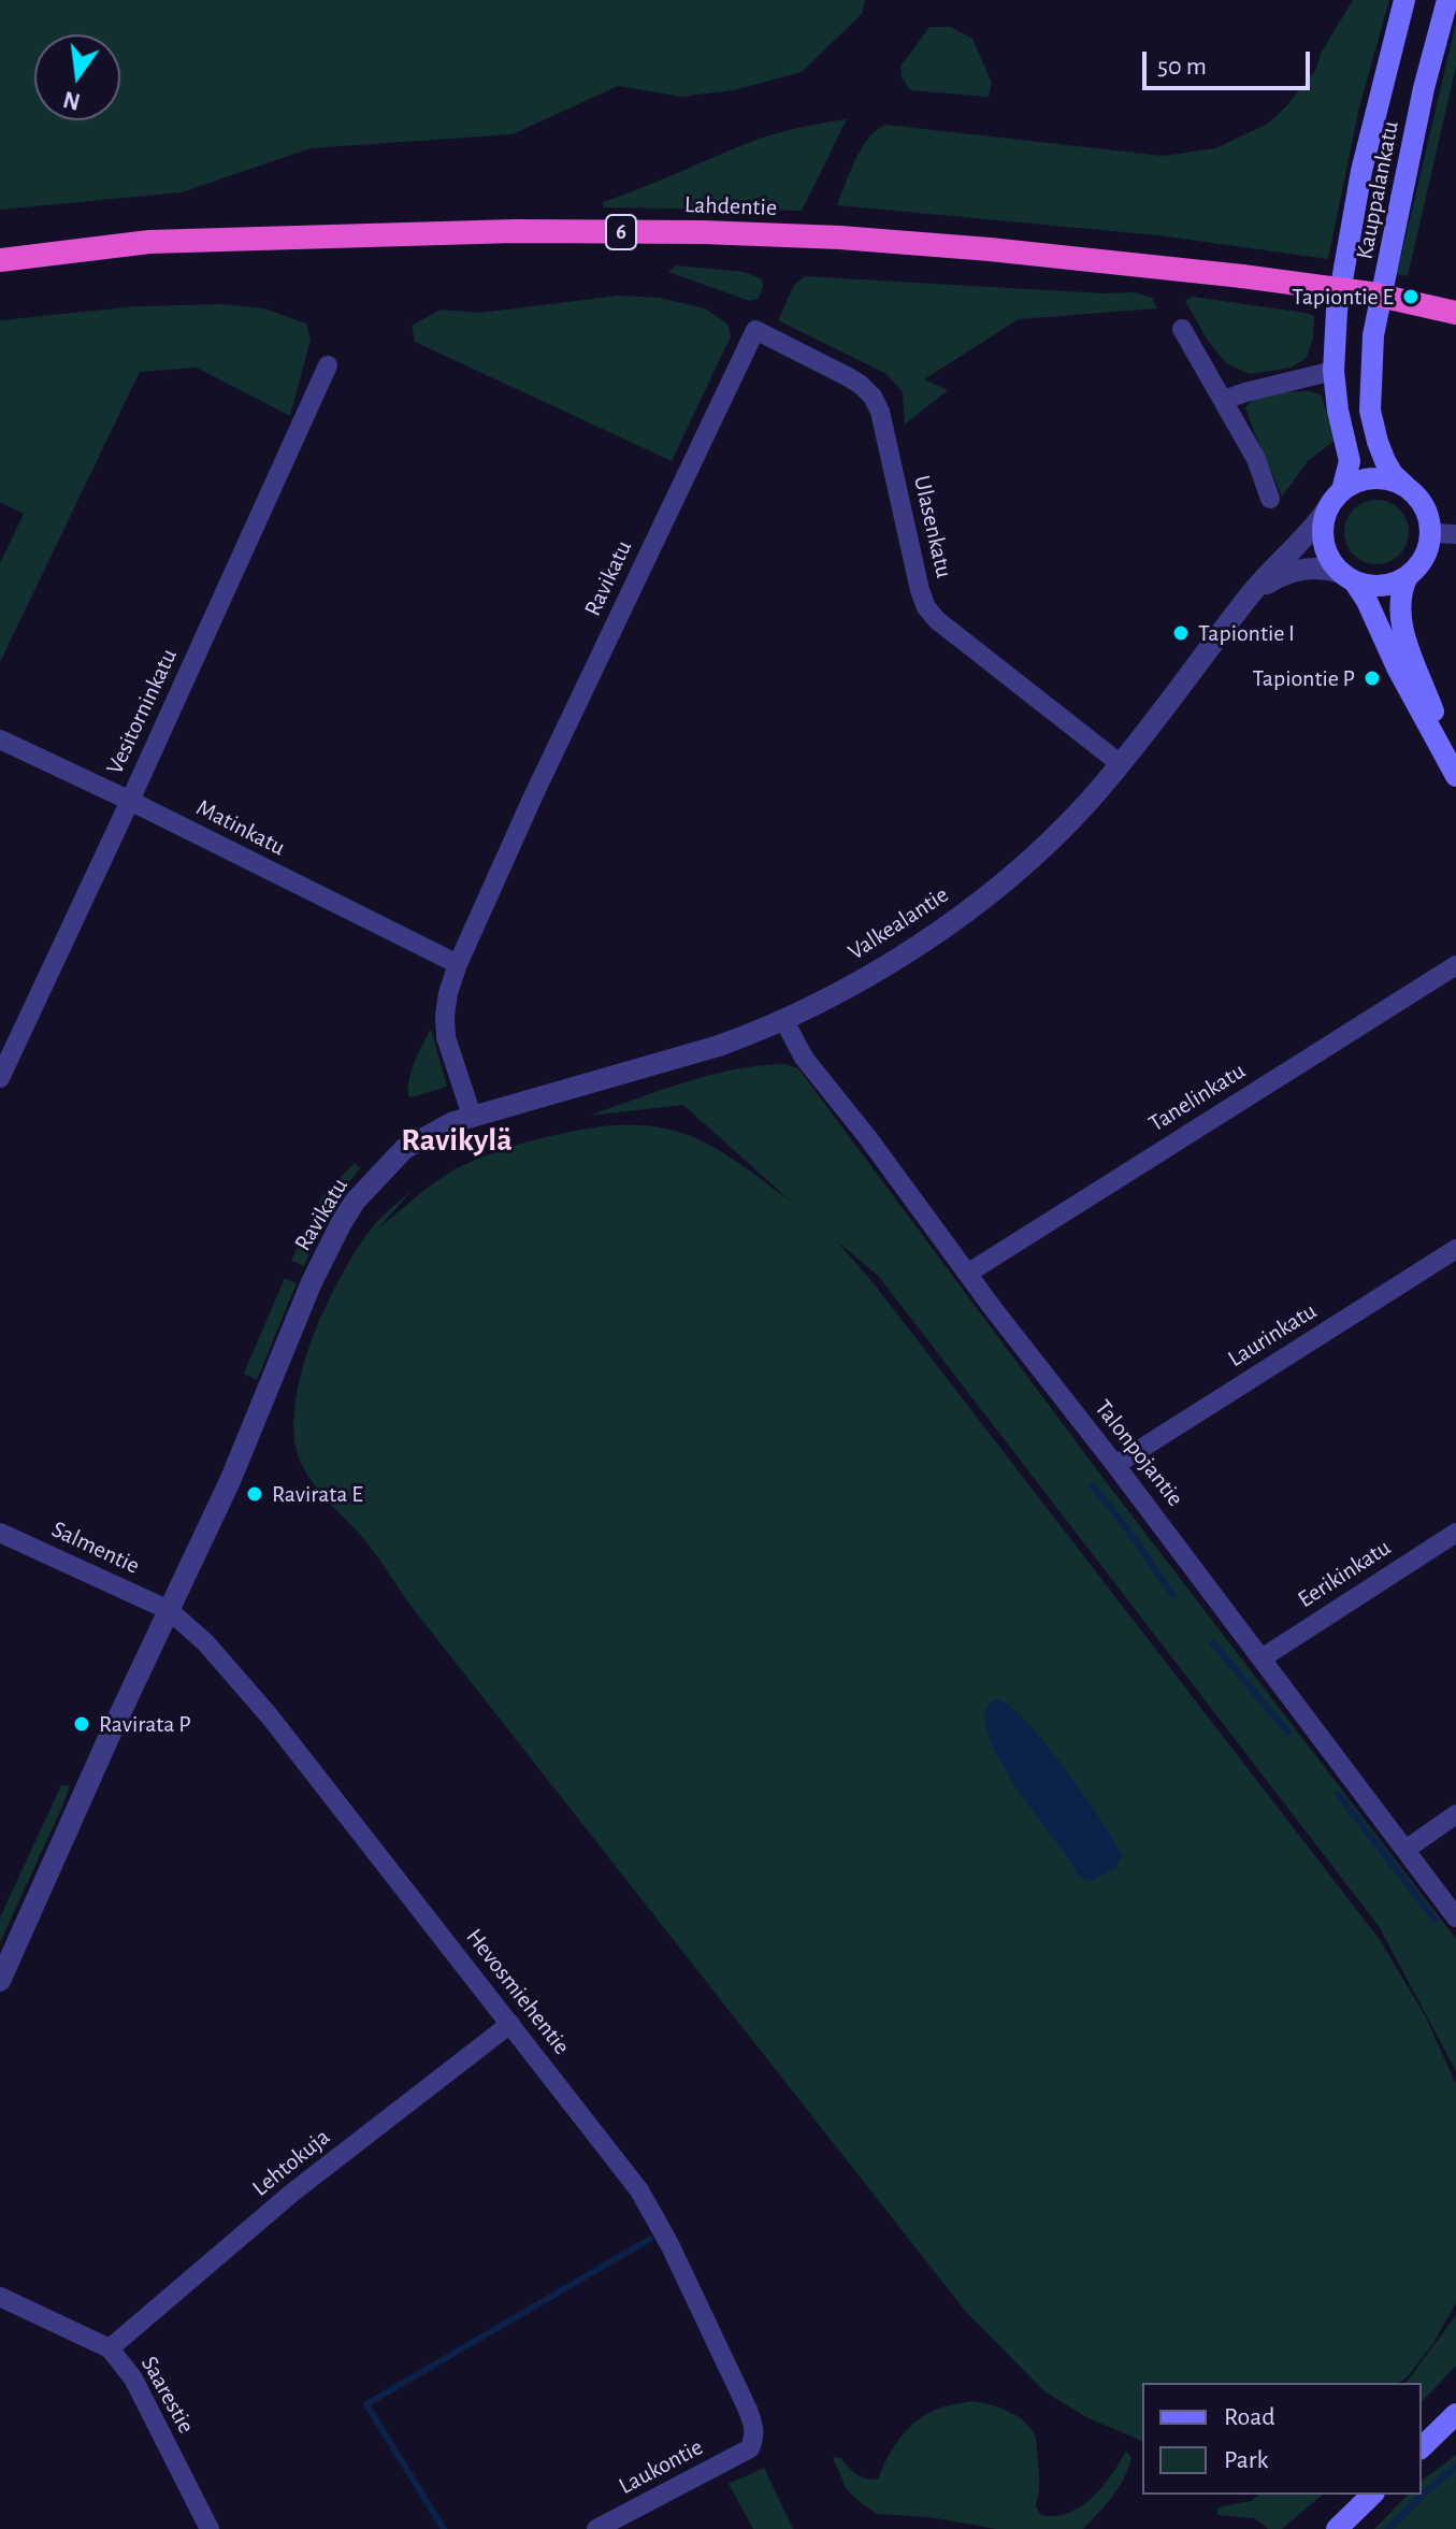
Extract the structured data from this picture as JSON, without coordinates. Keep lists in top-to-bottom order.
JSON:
{
  "streets": {
    "highway": ["Lahdentie", "6"],
    "main road": ["Kauppalankatu"],
    "street": [
      "Ulasenkatu",
      "Ravikatu",
      "Vesitorninkatu",
      "Matinkatu",
      "Valkealantie",
      "Tanelinkatu",
      "Laurinkatu",
      "Talonpojantie",
      "Salmentie",
      "Eerikinkatu",
      "Hevosmiehentie",
      "Lehtokuja",
      "Saarestie",
      "Laukontie"
    ]
  },
  "crossings": [
    ["Kauppalankatu", "Valkealantie"],
    ["Ulasenkatu", "Ravikatu"],
    ["Ulasenkatu", "Valkealantie"],
    ["Ravikatu", "Matinkatu"],
    ["Ravikatu", "Valkealantie"],
    ["Ravikatu", "Salmentie"],
    ["Ravikatu", "Hevosmiehentie"],
    ["Vesitorninkatu", "Matinkatu"],
    ["Valkealantie", "Talonpojantie"],
    ["Tanelinkatu", "Talonpojantie"],
    ["Laurinkatu", "Talonpojantie"],
    ["Talonpojantie", "Eerikinkatu"],
    ["Salmentie", "Hevosmiehentie"],
    ["Hevosmiehentie", "Lehtokuja"],
    ["Hevosmiehentie", "Laukontie"],
    ["Lehtokuja", "Saarestie"]
  ],
  "districts": ["Ravikylä"],
  "places": [
    "Tapiontie E",
    "Tapiontie I",
    "Tapiontie P",
    "Ravirata E",
    "Ravirata P"
  ],
  "legend": ["Road", "Park"],
  "scale_bar": "50 m",
  "north": "bottom"
}
